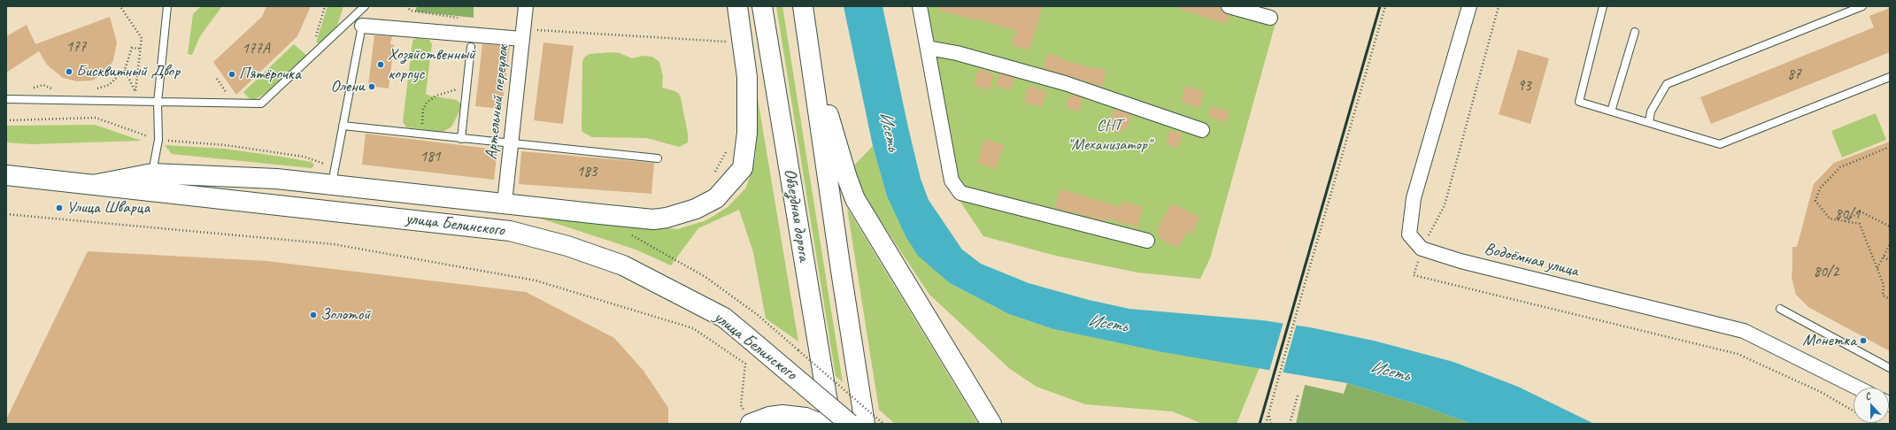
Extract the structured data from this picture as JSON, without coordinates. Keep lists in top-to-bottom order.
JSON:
{
  "streets": {
    "main road": ["Объездная дорога", "улица Белинского"],
    "street": ["Артельный переулок", "Водоёмная улица"]
  },
  "water": ["Исеть"],
  "parks": ["СНТ \"Механизатор\""],
  "places": [
    "Хозяйственный корпус",
    "Бисквитный Двор",
    "Пятёрочка",
    "Олени",
    "Улица Шварца",
    "Золотой",
    "Монетка"
  ],
  "house_numbers": [
    "177",
    "177А",
    "87",
    "93",
    "181",
    "183",
    "80/1",
    "80/2"
  ],
  "north": "top"
}
